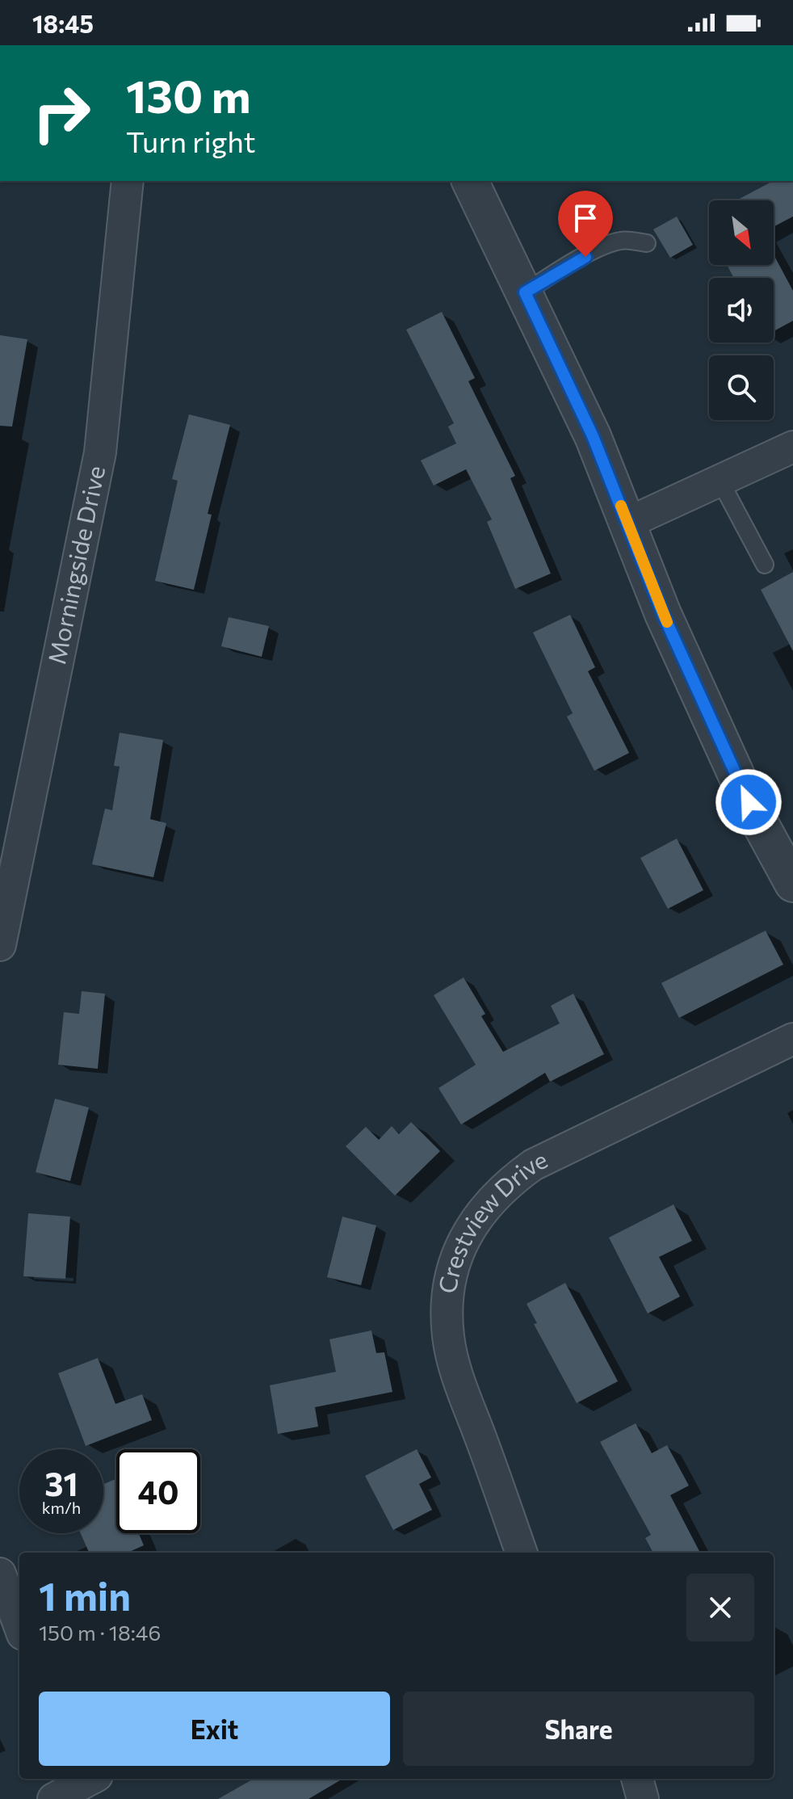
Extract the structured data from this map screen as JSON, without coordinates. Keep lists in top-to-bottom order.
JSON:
{
  "streets": {
    "street": ["Morningside Drive", "Crestview Drive"]
  },
  "north": "bottom right",
  "page": {
    "status": "18:45",
    "turn": ["130 m", "Turn right"],
    "speed": "31 km/h",
    "limit": "40",
    "heading": ["1 min", "150 m · 18:46"],
    "buttons": ["Exit", "Share"]
  }
}
